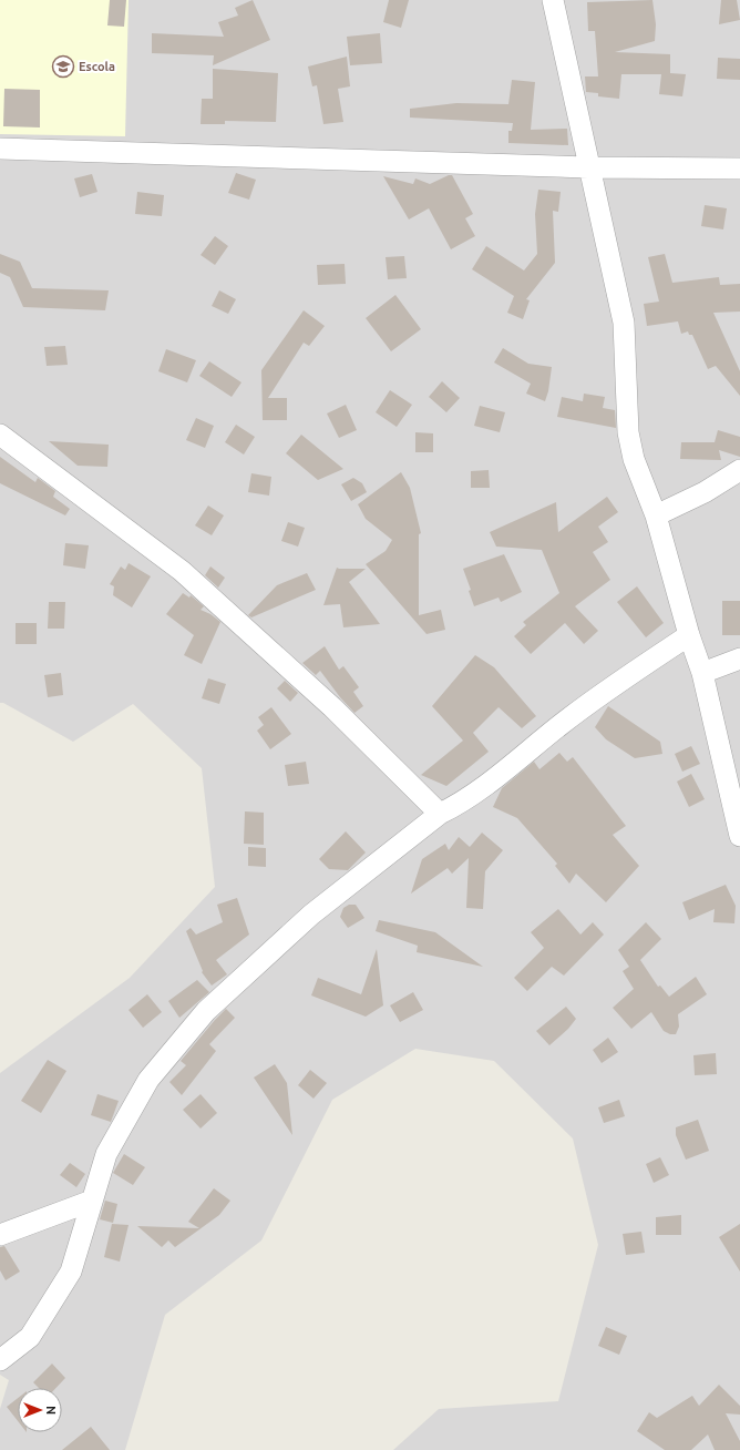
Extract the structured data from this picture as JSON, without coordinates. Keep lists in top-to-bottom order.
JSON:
{
  "places": {
    "school or university": ["Escola"]
  },
  "north": "right"
}
